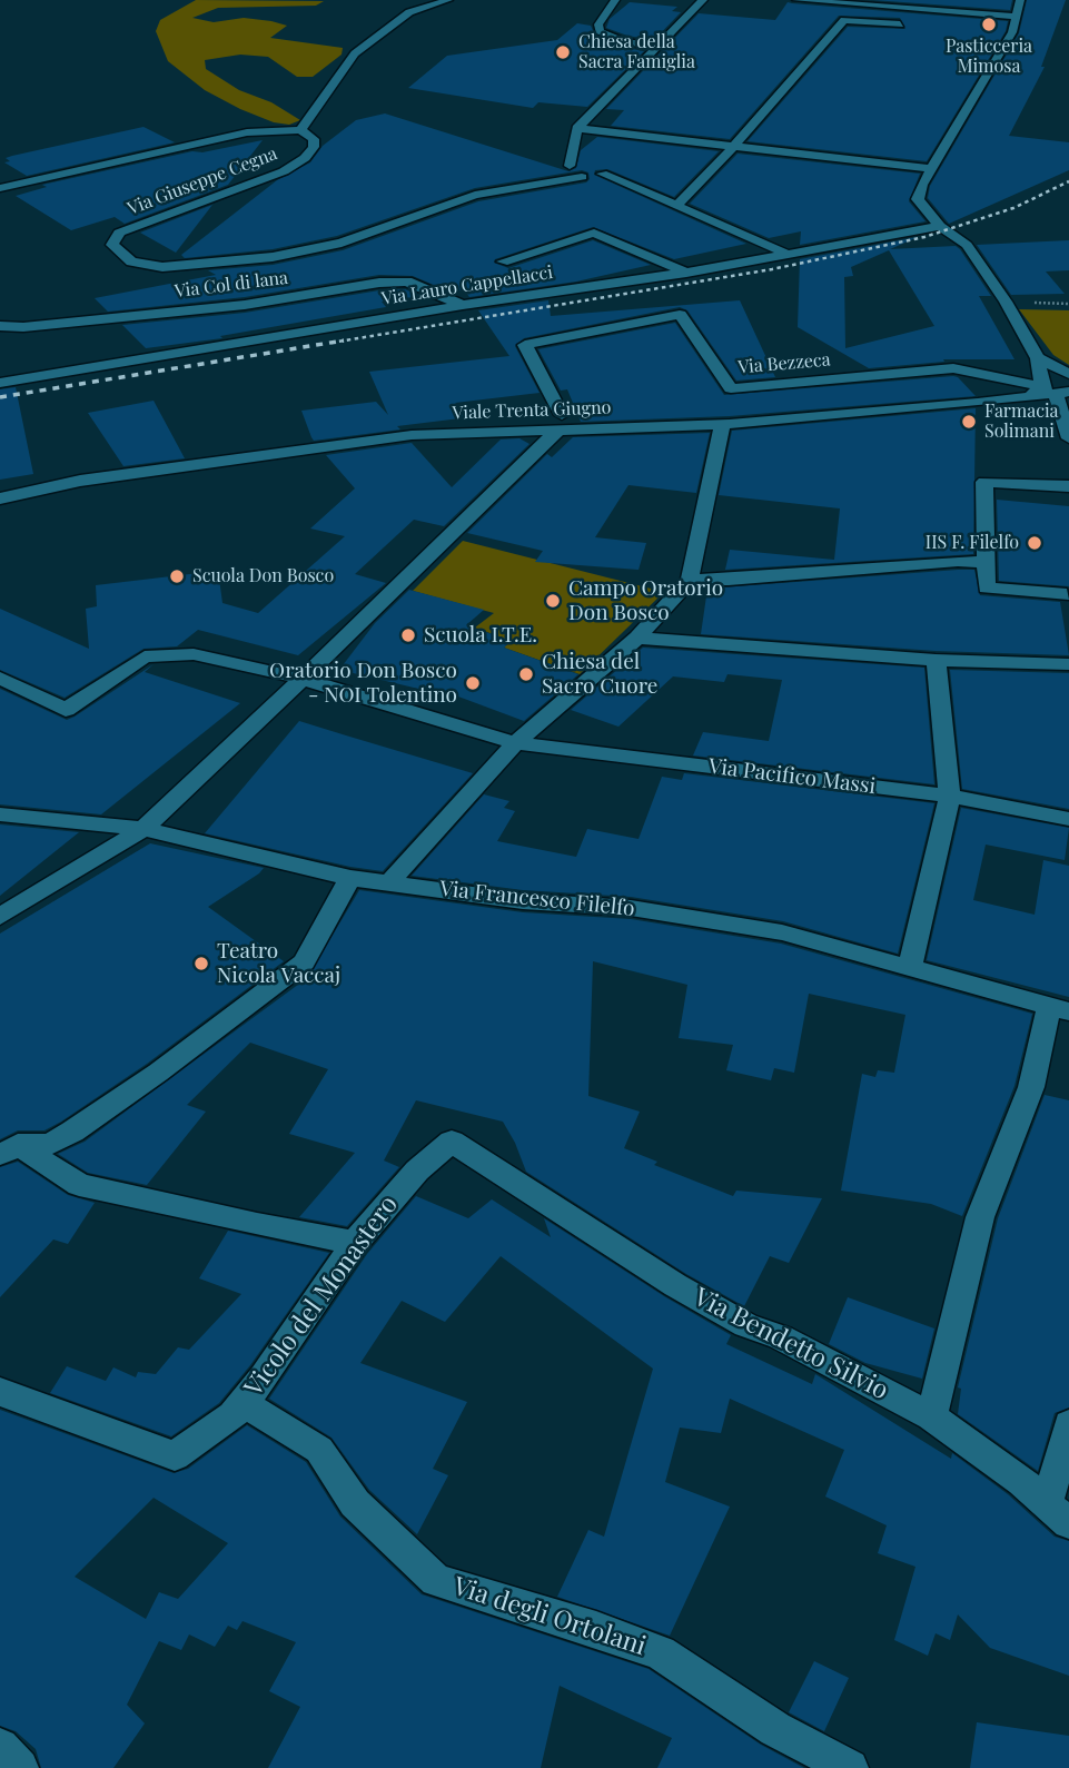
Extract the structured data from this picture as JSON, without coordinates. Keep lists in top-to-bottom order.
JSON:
{
  "streets": {
    "street": [
      "Via Giuseppe Cegna",
      "Via Col di lana",
      "Via Lauro Cappellacci",
      "Via Bezzeca",
      "Viale Trenta Giugno",
      "Via Pacifico Massi",
      "Via Francesco Filelfo",
      "Vicolo del Monastero",
      "Via Bendetto Silvio",
      "Via degli Ortolani"
    ]
  },
  "crossings": [
    ["Via Col di lana", "Via Lauro Cappellacci"],
    ["Via Bezzeca", "Viale Trenta Giugno"],
    ["Vicolo del Monastero", "Via Bendetto Silvio"],
    ["Vicolo del Monastero", "Via degli Ortolani"]
  ],
  "places": [
    "Pasticceria Mimosa",
    "Chiesa della Sacra Famiglia",
    "Farmacia Solimani",
    "IIS F. Filelfo",
    "Scuola Don Bosco",
    "Campo Oratorio Don Bosco",
    "Scuola I.T.E.",
    "Chiesa del Sacro Cuore",
    "Oratorio Don Bosco - NOI Tolentino",
    "Teatro Nicola Vaccaj"
  ]
}
